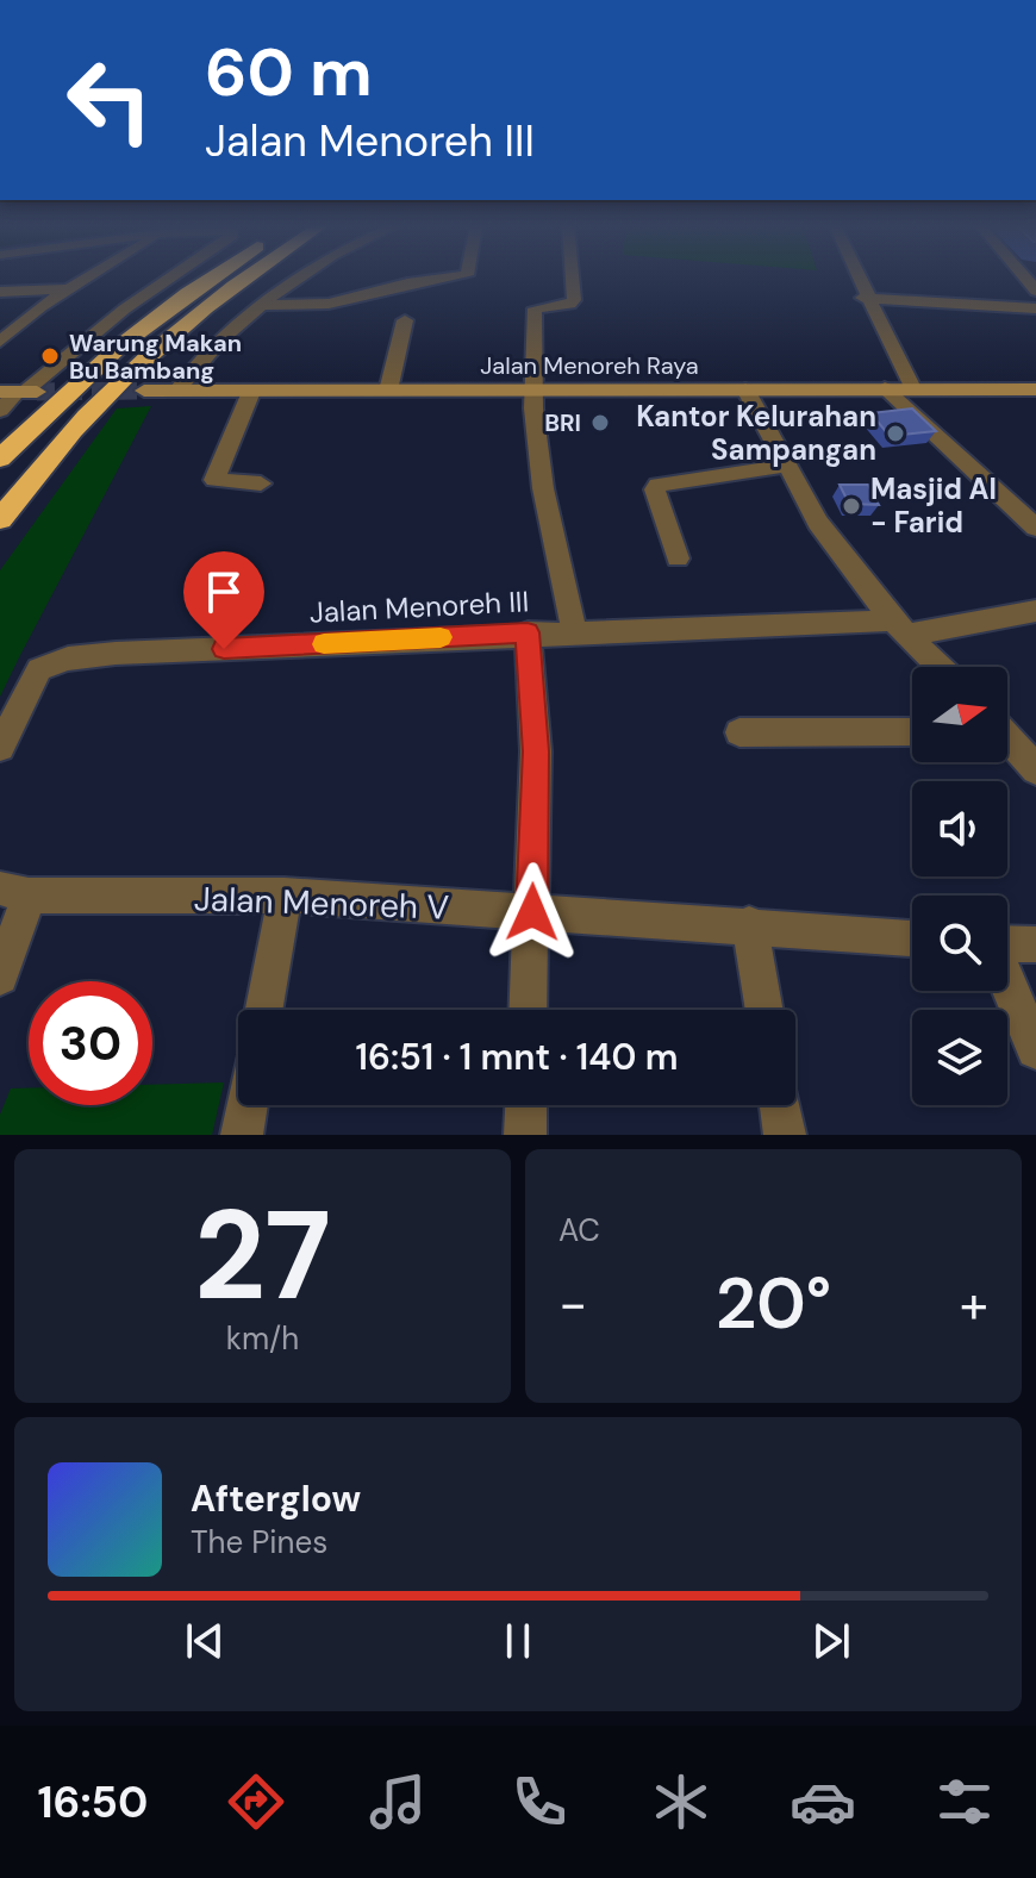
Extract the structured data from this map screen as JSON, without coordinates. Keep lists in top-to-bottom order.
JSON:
{
  "streets": {
    "main road": ["Jalan Menoreh Raya"],
    "street": ["Jalan Menoreh III", "Jalan Menoreh V"]
  },
  "places": [
    "Warung Makan Bu Bambang",
    "BRI",
    "Kantor Kelurahan Sampangan",
    "Masjid Al - Farid"
  ],
  "north": "right",
  "page": {
    "turn": ["60 m", "Jalan Menoreh III"],
    "limit": "30",
    "trip": "16:51 · 1 mnt · 140 m",
    "tile": [
      ["27", "km/h"],
      "AC"
    ],
    "heat": ["−", "20°", "+"],
    "song": ["Afterglow", "The Pines"],
    "tabs": "16:50"
  }
}
